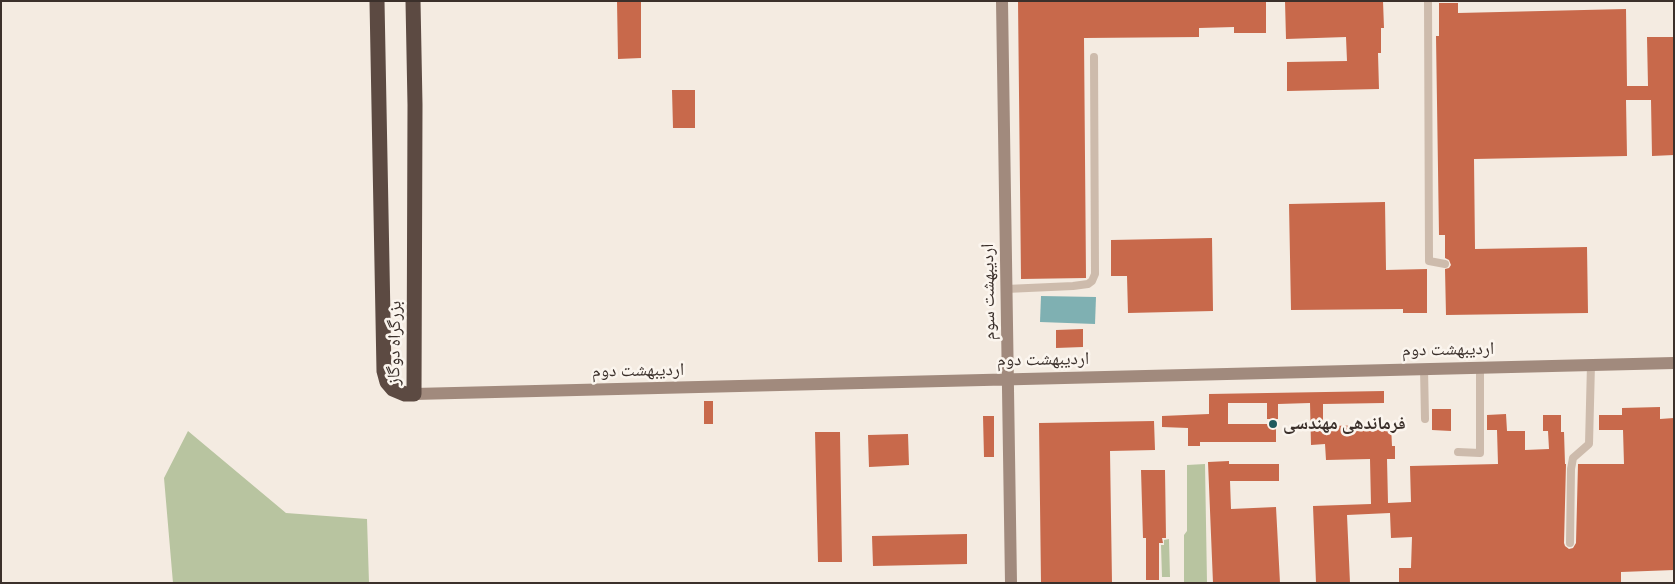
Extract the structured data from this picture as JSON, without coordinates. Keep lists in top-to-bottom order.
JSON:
{
  "streets": {
    "highway": ["بزرگراه دوگاز"],
    "street": ["اردیبهشت سوم", "اردیبهشت دوم"]
  },
  "crossings": [
    ["اردیبهشت سوم", "اردیبهشت دوم"],
    ["بزرگراه دوگاز", "اردیبهشت دوم"]
  ],
  "places": ["فرماندهی مهندسی"]
}
